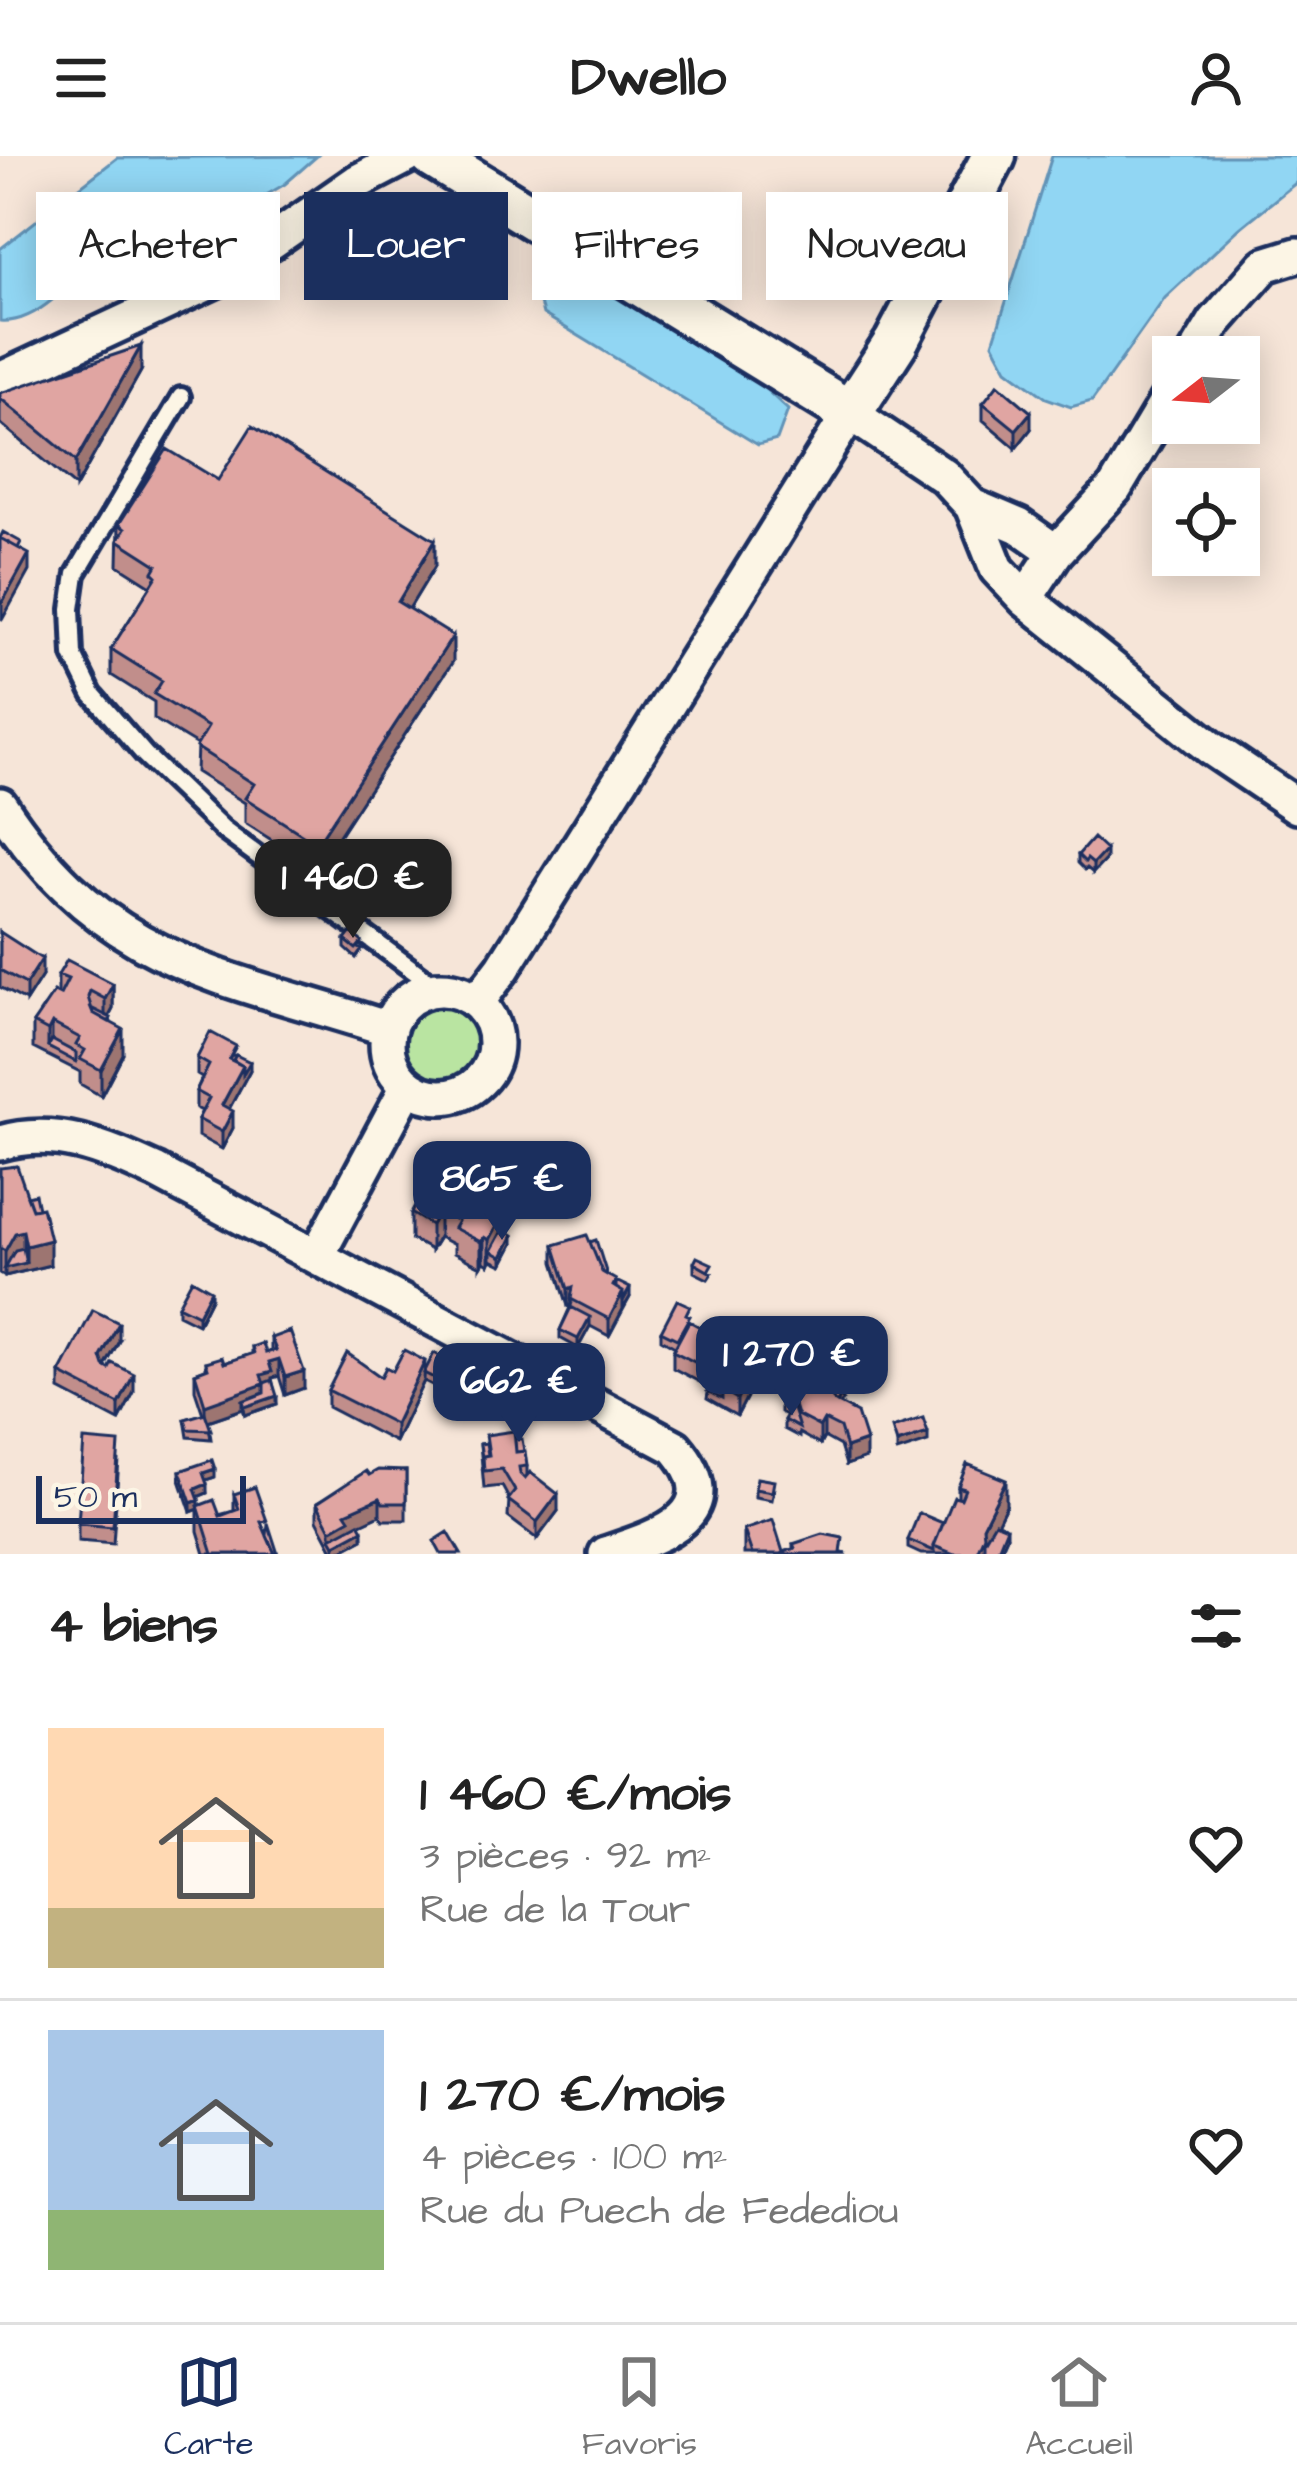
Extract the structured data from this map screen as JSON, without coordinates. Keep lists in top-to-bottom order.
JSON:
{
  "scale_bar": "50 m",
  "north": "left",
  "page": {
    "header": "Dwello",
    "chip": [
      "Acheter",
      "Louer",
      "Filtres",
      "Nouveau"
    ],
    "price": [
      "1 460 €",
      "865 €",
      "1 270 €",
      "662 €"
    ],
    "scale": "50 m",
    "heading": "4 biens",
    "list": [
      {
        "name": "1 460 €/mois",
        "note": "3 pièces · 92 m² · Rue de la Tour"
      },
      {
        "name": "1 270 €/mois",
        "note": "4 pièces · 100 m² · Rue du Puech de Fedediou"
      }
    ],
    "tabs": ["Carte", "Favoris", "Accueil"]
  }
}
